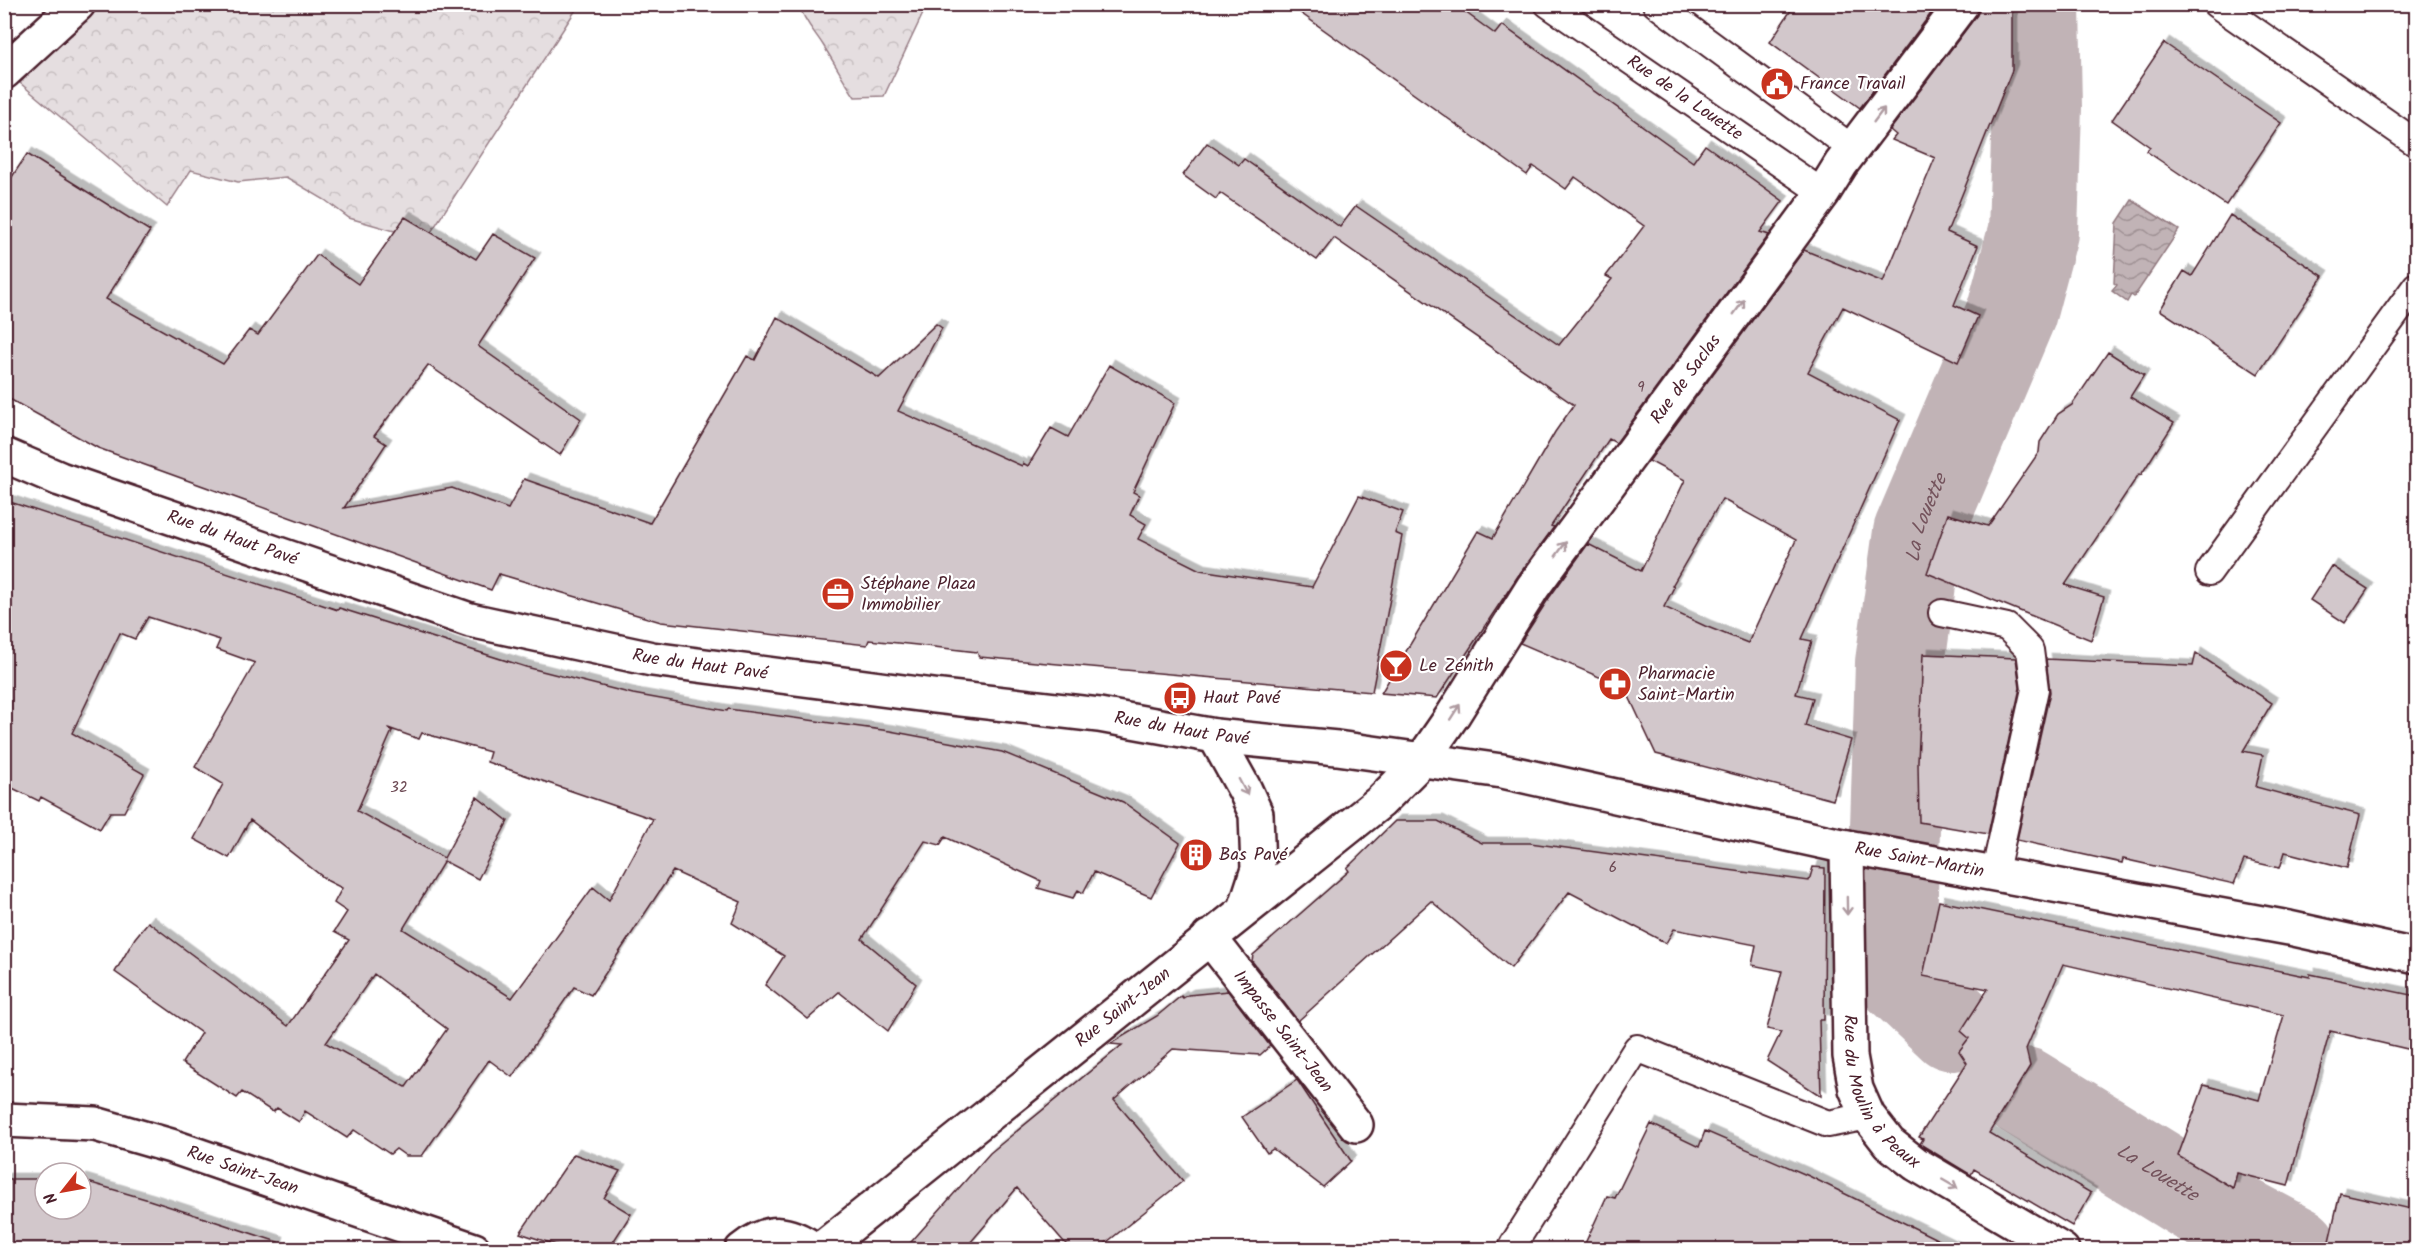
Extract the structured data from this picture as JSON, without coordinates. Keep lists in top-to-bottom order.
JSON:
{
  "streets": {
    "street": [
      "Rue de Saclas",
      "Rue du Haut Pavé",
      "Rue Saint-Martin",
      "Rue Saint-Jean",
      "Impasse Saint-Jean",
      "Rue du Moulin à Peaux"
    ],
    "lane": ["Rue de la Louette"]
  },
  "crossings": [
    ["Rue de la Louette", "Rue de Saclas"],
    ["Rue de Saclas", "Rue du Haut Pavé"],
    ["Rue de Saclas", "Rue Saint-Martin"],
    ["Rue de Saclas", "Rue Saint-Jean"],
    ["Rue du Haut Pavé", "Rue Saint-Martin"],
    ["Rue du Haut Pavé", "Rue Saint-Jean"],
    ["Rue Saint-Martin", "Rue Saint-Jean"],
    ["Rue Saint-Martin", "Rue du Moulin à Peaux"],
    ["Rue Saint-Jean", "Impasse Saint-Jean"]
  ],
  "one_way": ["Rue de Saclas", "Rue du Moulin à Peaux"],
  "water": ["La Louette"],
  "places": {
    "public building": ["France Travail"],
    "office": ["Stéphane Plaza Immobilier"],
    "bar": ["Le Zénith"],
    "pharmacy": ["Pharmacie Saint-Martin"],
    "bus stop": ["Haut Pavé"],
    "building": ["Bas Pavé"]
  },
  "house_numbers": ["9", "32", "6"],
  "north": "bottom left"
}
